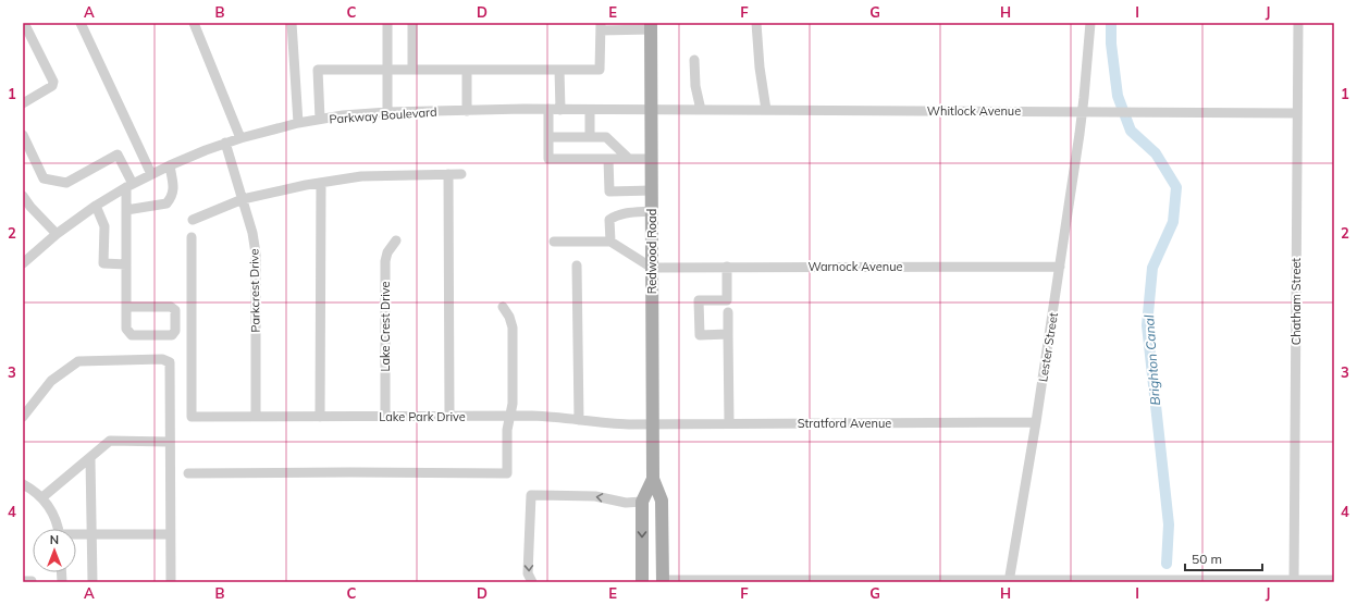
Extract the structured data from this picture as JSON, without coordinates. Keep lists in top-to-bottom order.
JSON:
{
  "streets": {
    "main road": ["Redwood Road"],
    "street": [
      "Whitlock Avenue",
      "Parkway Boulevard",
      "Warnock Avenue",
      "Parkcrest Drive",
      "Chatham Street",
      "Lake Crest Drive",
      "Lester Street",
      "Lake Park Drive",
      "Stratford Avenue"
    ]
  },
  "crossings": [
    ["Whitlock Avenue", "Parkway Boulevard"],
    ["Whitlock Avenue", "Redwood Road"],
    ["Whitlock Avenue", "Chatham Street"],
    ["Whitlock Avenue", "Lester Street"],
    ["Parkway Boulevard", "Redwood Road"],
    ["Parkway Boulevard", "Parkcrest Drive"],
    ["Redwood Road", "Warnock Avenue"],
    ["Redwood Road", "Lake Park Drive"],
    ["Redwood Road", "Stratford Avenue"],
    ["Warnock Avenue", "Lester Street"],
    ["Parkcrest Drive", "Lake Park Drive"],
    ["Lake Crest Drive", "Lake Park Drive"],
    ["Lester Street", "Stratford Avenue"],
    ["Lake Park Drive", "Stratford Avenue"]
  ],
  "water": ["Brighton Canal"],
  "scale_bar": "50 m",
  "north": "top",
  "grid": {
    "columns": [
      "A",
      "B",
      "C",
      "D",
      "E",
      "F",
      "G",
      "H",
      "I",
      "J"
    ],
    "rows": [
      "1",
      "2",
      "3",
      "4"
    ]
  }
}
